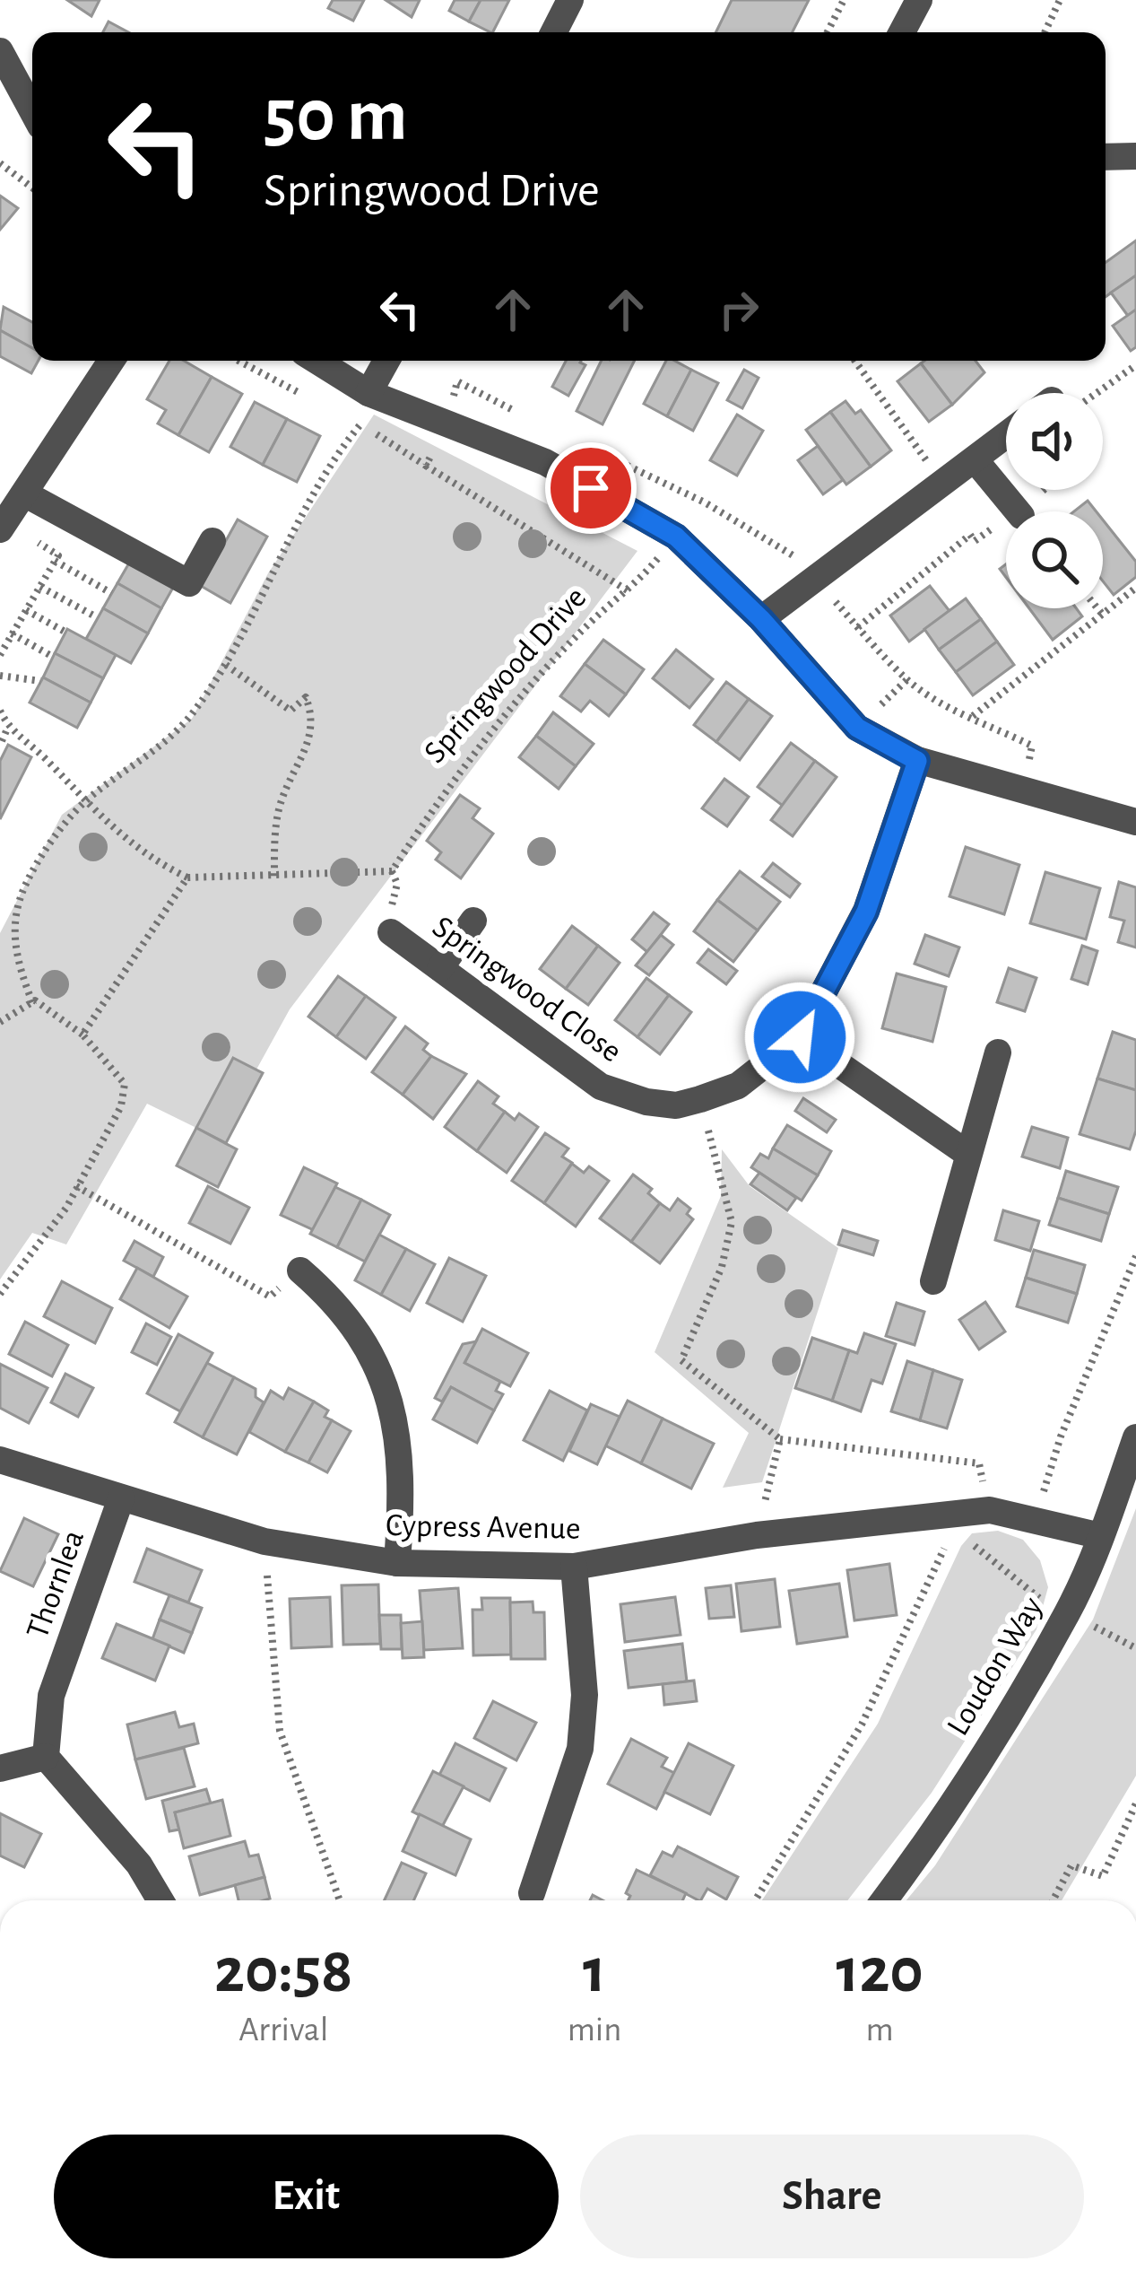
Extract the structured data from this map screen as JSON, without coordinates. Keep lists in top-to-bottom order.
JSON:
{
  "streets": {
    "street": [
      "Springwood Close",
      "Cypress Avenue",
      "Thornlea",
      "Loudon Way"
    ],
    "path": ["Springwood Drive"]
  },
  "crossings": [
    ["Cypress Avenue", "Thornlea"],
    ["Cypress Avenue", "Loudon Way"]
  ],
  "page": {
    "turn": ["50 m", "Springwood Drive"],
    "eta": [
      "20:58",
      "Arrival",
      "1",
      "min",
      "120",
      "m"
    ],
    "buttons": ["Exit", "Share"]
  }
}
